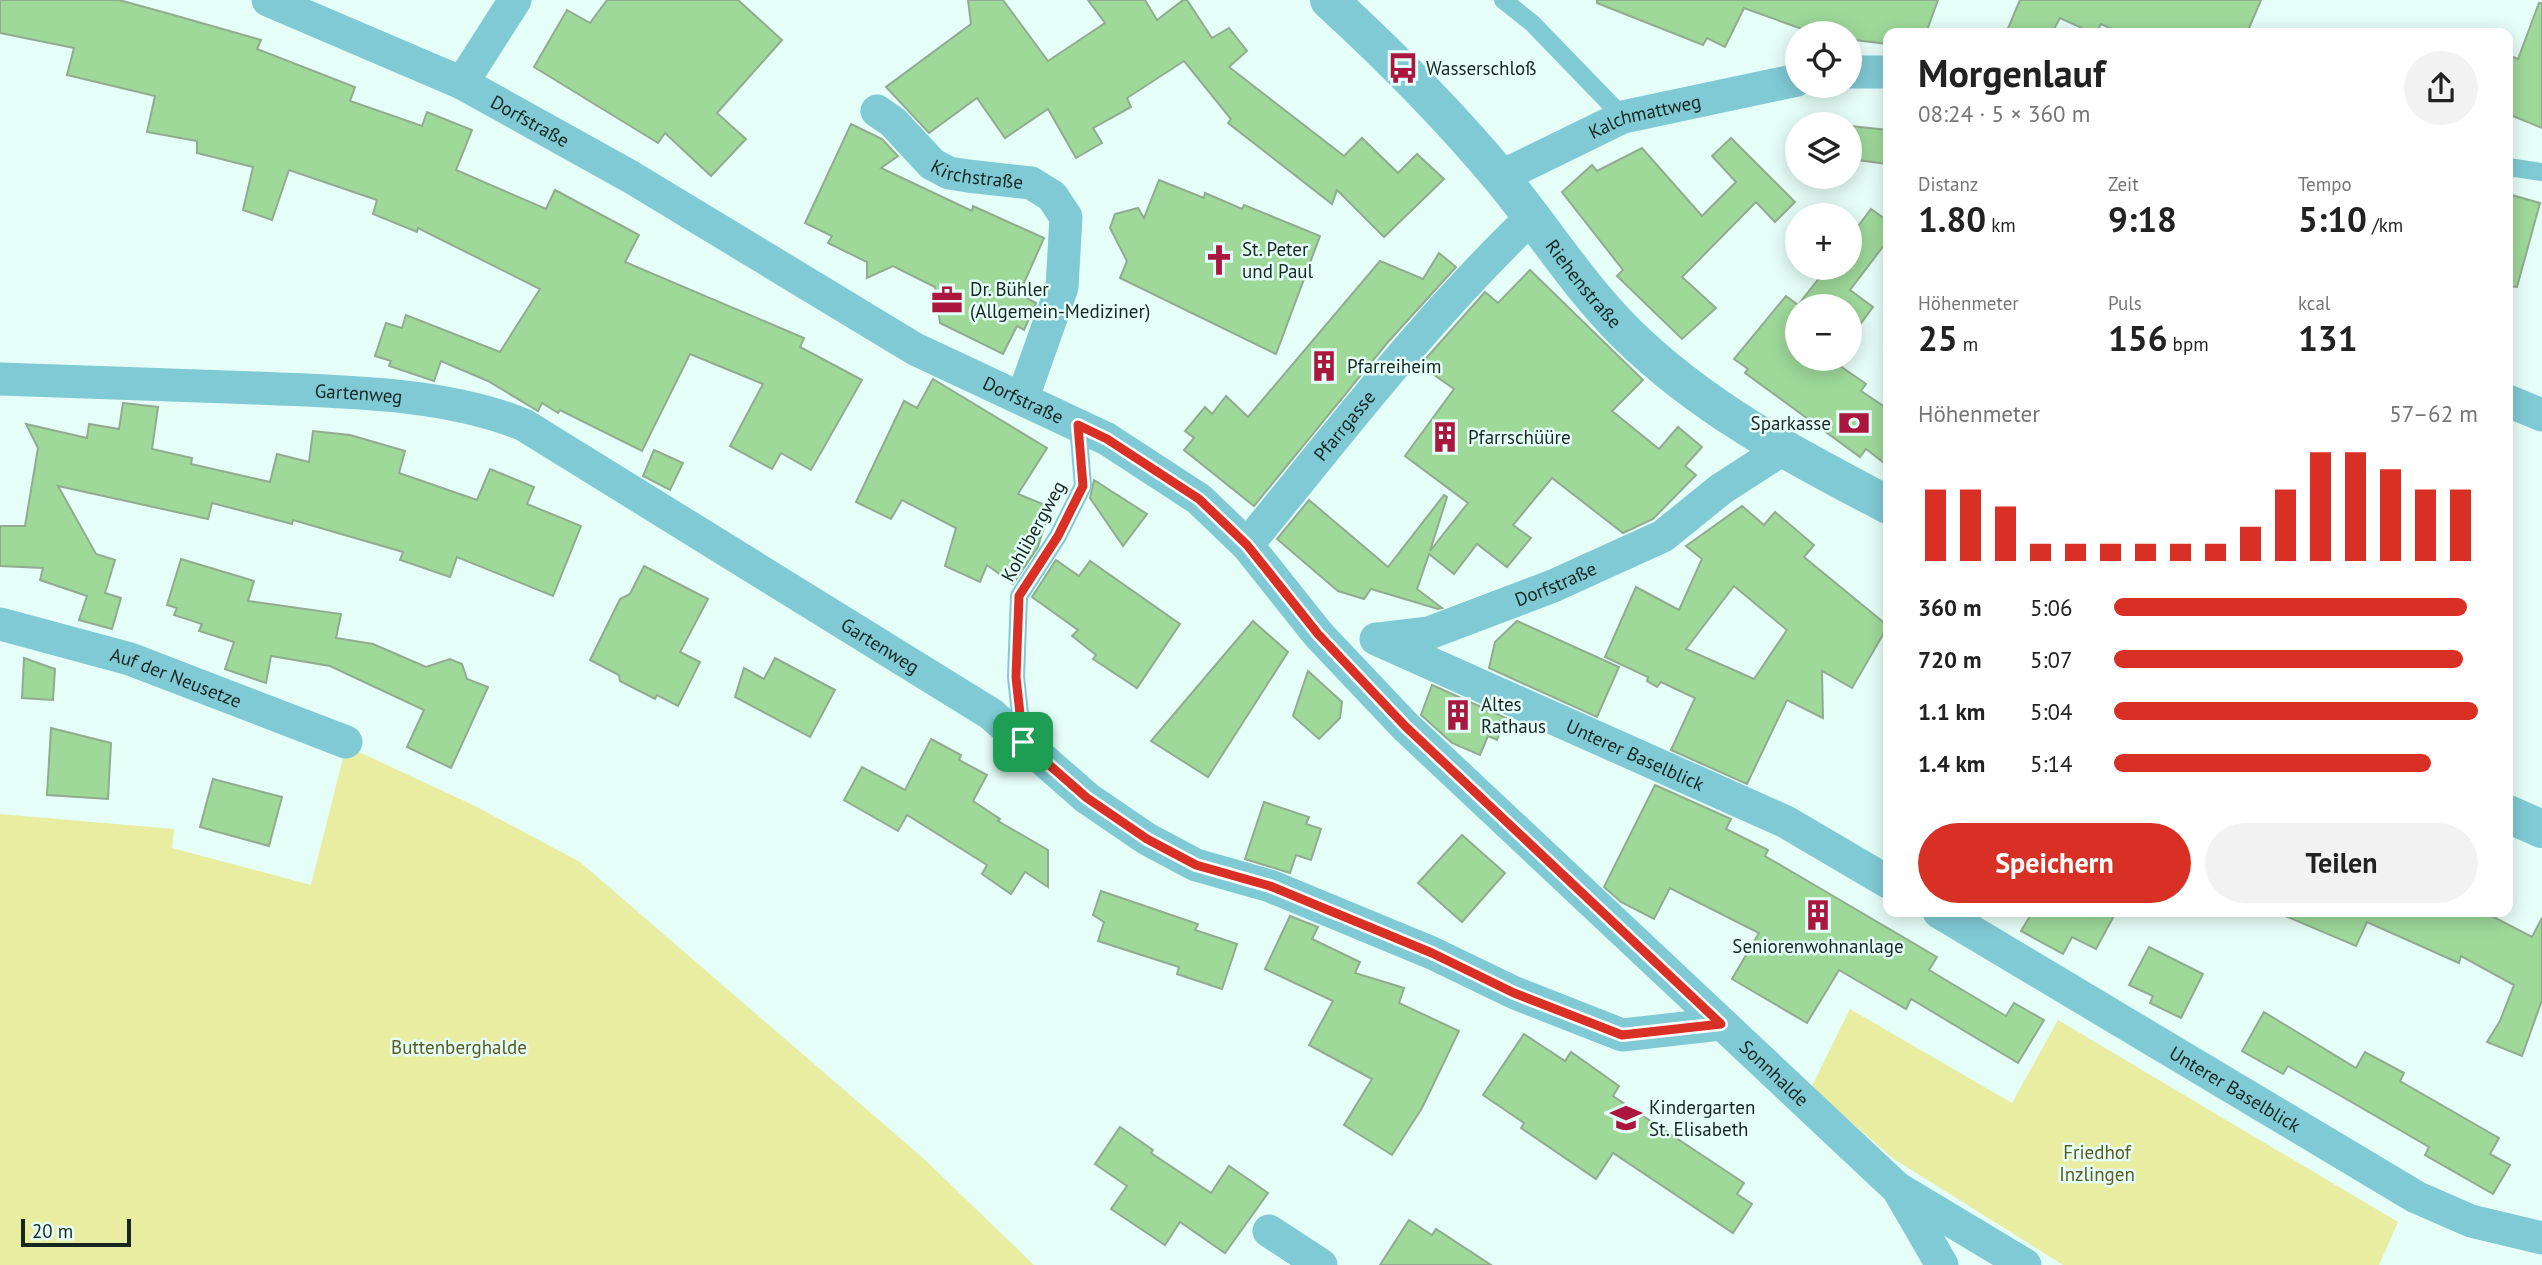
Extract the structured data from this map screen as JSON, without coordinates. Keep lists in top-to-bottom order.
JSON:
{
  "streets": {
    "street": [
      "Kalchmattweg",
      "Dorfstraße",
      "Kirchstraße",
      "Riehenstraße",
      "Gartenweg",
      "Pfarrgasse",
      "Auf der Neusetze",
      "Unterer Baselblick",
      "Sonnhalde"
    ],
    "lane": ["Kohlibergweg"]
  },
  "crossings": [
    ["Kalchmattweg", "Riehenstraße"],
    ["Dorfstraße", "Kirchstraße"],
    ["Dorfstraße", "Riehenstraße"],
    ["Dorfstraße", "Pfarrgasse"],
    ["Dorfstraße", "Kohlibergweg"],
    ["Dorfstraße", "Unterer Baselblick"],
    ["Dorfstraße", "Sonnhalde"],
    ["Riehenstraße", "Pfarrgasse"],
    ["Gartenweg", "Kohlibergweg"],
    ["Gartenweg", "Sonnhalde"]
  ],
  "parks": ["Buttenberghalde", "Friedhof Inzlingen"],
  "places": {
    "bus stop": ["Wasserschloß"],
    "church": ["St. Peter und Paul"],
    "office": ["Dr. Bühler (Allgemein-Mediziner)"],
    "building": [
      "Pfarreiheim",
      "Pfarrschüüre",
      "Altes Rathaus",
      "Seniorenwohnanlage"
    ],
    "bank": ["Sparkasse"],
    "school or university": ["Kindergarten St. Elisabeth"]
  },
  "scale_bar": "20 m",
  "page": {
    "map_buttons": ["+", "−"],
    "heading": ["Morgenlauf", "08:24 · 5 × 360 m"],
    "stats": [
      ["Distanz", "1.80 km"],
      ["Zeit", "9:18"],
      ["Tempo", "5:10 /km"],
      ["Höhenmeter", "25 m"],
      ["Puls", "156 bpm"],
      ["kcal", "131"]
    ],
    "chart": ["Höhenmeter", "57–62 m"],
    "list": [
      {
        "name": "360 m",
        "note": "5:06"
      },
      {
        "name": "720 m",
        "note": "5:07"
      },
      {
        "name": "1.1 km",
        "note": "5:04"
      },
      {
        "name": "1.4 km",
        "note": "5:14"
      }
    ],
    "buttons": ["Speichern", "Teilen"],
    "scale": "20 m"
  }
}
